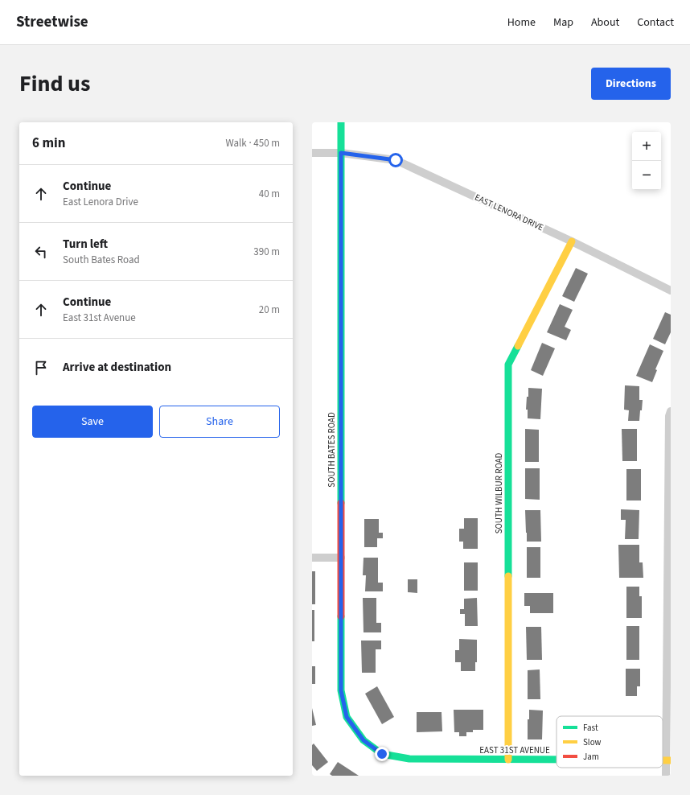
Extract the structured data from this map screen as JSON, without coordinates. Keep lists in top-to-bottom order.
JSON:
{
  "streets": {
    "street": [
      "EAST LENORA DRIVE",
      "SOUTH BATES ROAD",
      "SOUTH WILBUR ROAD",
      "EAST 31ST AVENUE"
    ]
  },
  "crossings": [
    ["EAST LENORA DRIVE", "SOUTH BATES ROAD"],
    ["EAST LENORA DRIVE", "SOUTH WILBUR ROAD"],
    ["SOUTH BATES ROAD", "EAST 31ST AVENUE"],
    ["SOUTH WILBUR ROAD", "EAST 31ST AVENUE"]
  ],
  "legend": ["Fast", "Slow", "Jam"],
  "page": {
    "header": "Streetwise",
    "nav": [
      "Home",
      "Map",
      "About",
      "Contact"
    ],
    "title": "Find us",
    "buttons": [
      "Directions",
      ["Save", "Share"]
    ],
    "heading": ["6 min", "Walk · 450 m"],
    "map_buttons": ["+", "−"],
    "list": [
      ["Continue", "East Lenora Drive", "40 m"],
      ["Turn left", "South Bates Road", "390 m"],
      ["Continue", "East 31st Avenue", "20 m"],
      "Arrive at destination"
    ]
  }
}
